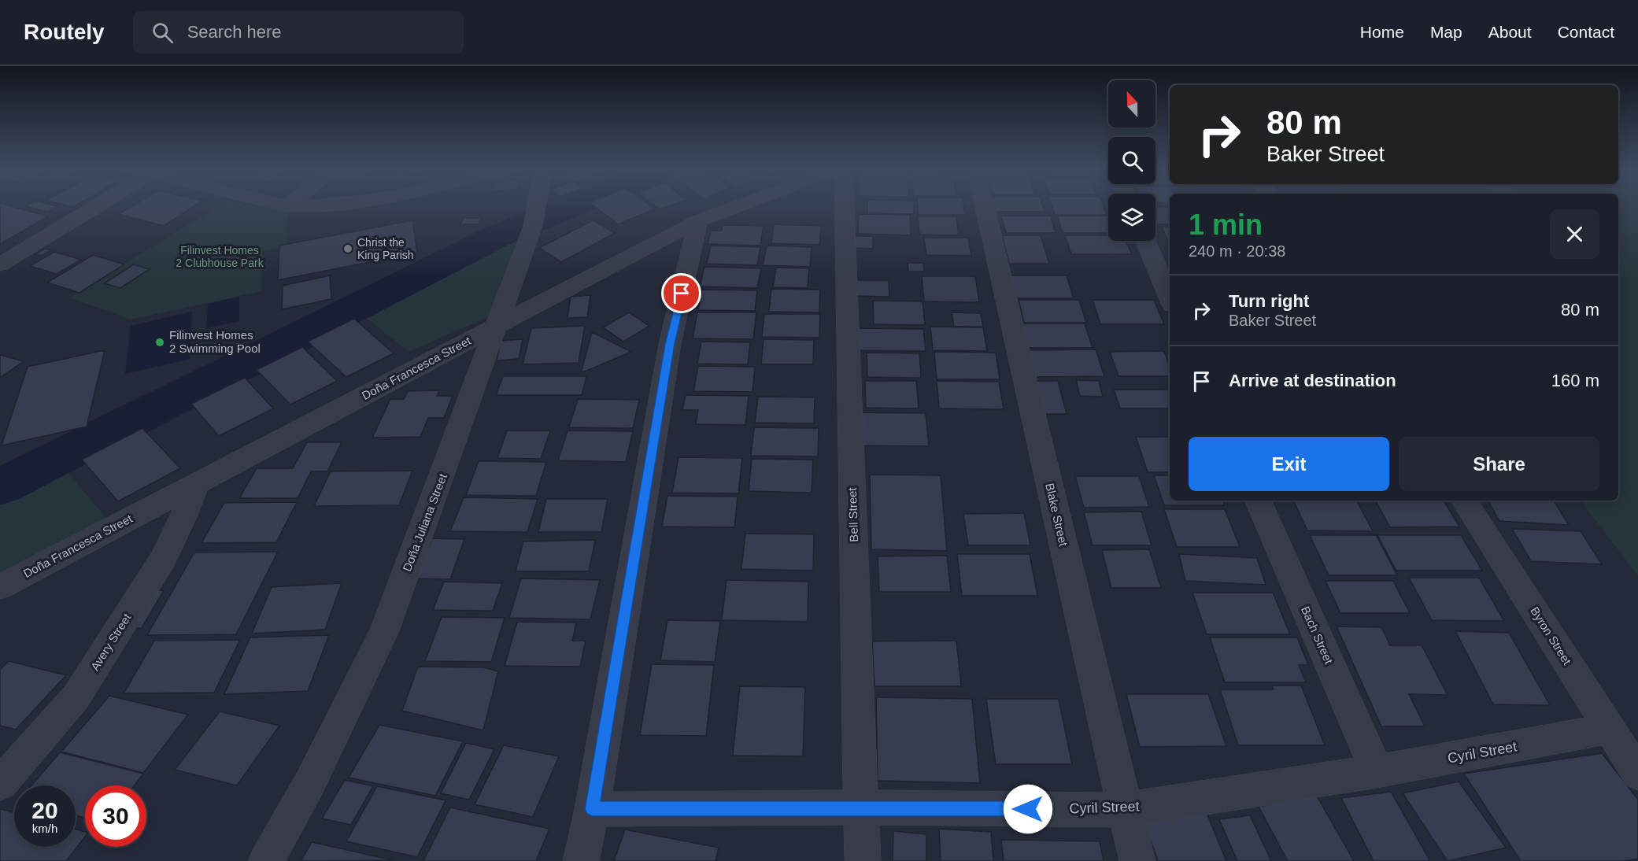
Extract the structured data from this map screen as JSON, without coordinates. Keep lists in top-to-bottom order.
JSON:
{
  "streets": {
    "street": [
      "Doña Francesca Street",
      "Bell Street",
      "Blake Street",
      "Doña Juliana Street",
      "Bach Street",
      "Byron Street",
      "Avery Street",
      "Cyril Street"
    ]
  },
  "crossings": [
    ["Doña Francesca Street", "Doña Juliana Street"],
    ["Doña Francesca Street", "Avery Street"],
    ["Bell Street", "Cyril Street"],
    ["Blake Street", "Cyril Street"],
    ["Bach Street", "Cyril Street"],
    ["Byron Street", "Cyril Street"]
  ],
  "parks": ["Filinvest Homes 2 Clubhouse Park"],
  "places": ["Christ the King Parish", "Filinvest Homes 2 Swimming Pool"],
  "north": "top",
  "page": {
    "header": "Routely",
    "search": "Search here",
    "nav": [
      "Home",
      "Map",
      "About",
      "Contact"
    ],
    "turn": ["80 m", "Baker Street"],
    "heading": ["1 min", "240 m · 20:38"],
    "list": [
      {
        "name": "Turn right",
        "note": "Baker Street",
        "value": "80 m"
      },
      {
        "name": "Arrive at destination",
        "value": "160 m"
      }
    ],
    "buttons": ["Exit", "Share"],
    "speed": "20 km/h",
    "limit": "30"
  }
}
